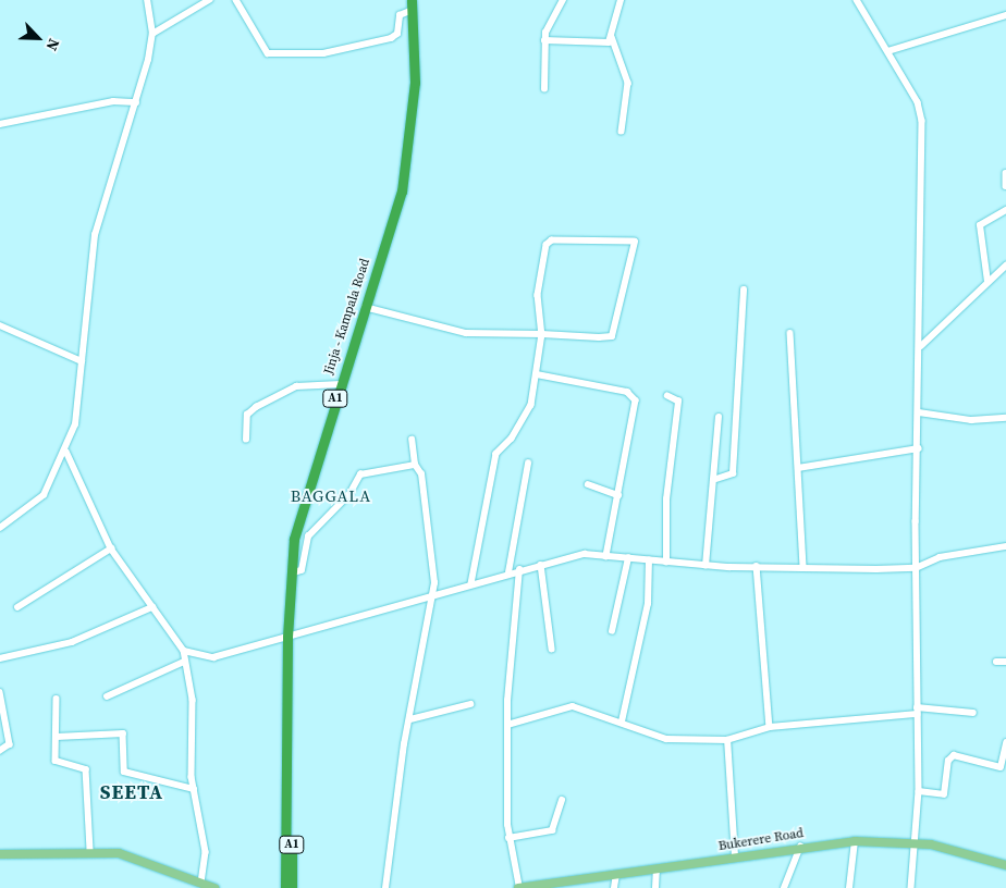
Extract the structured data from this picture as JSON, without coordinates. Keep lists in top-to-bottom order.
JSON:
{
  "streets": {
    "highway": ["Jinja - Kampala Road", "A1"],
    "main road": ["Bukerere Road"]
  },
  "districts": ["BAGGALA", "SEETA"],
  "north": "bottom right"
}
